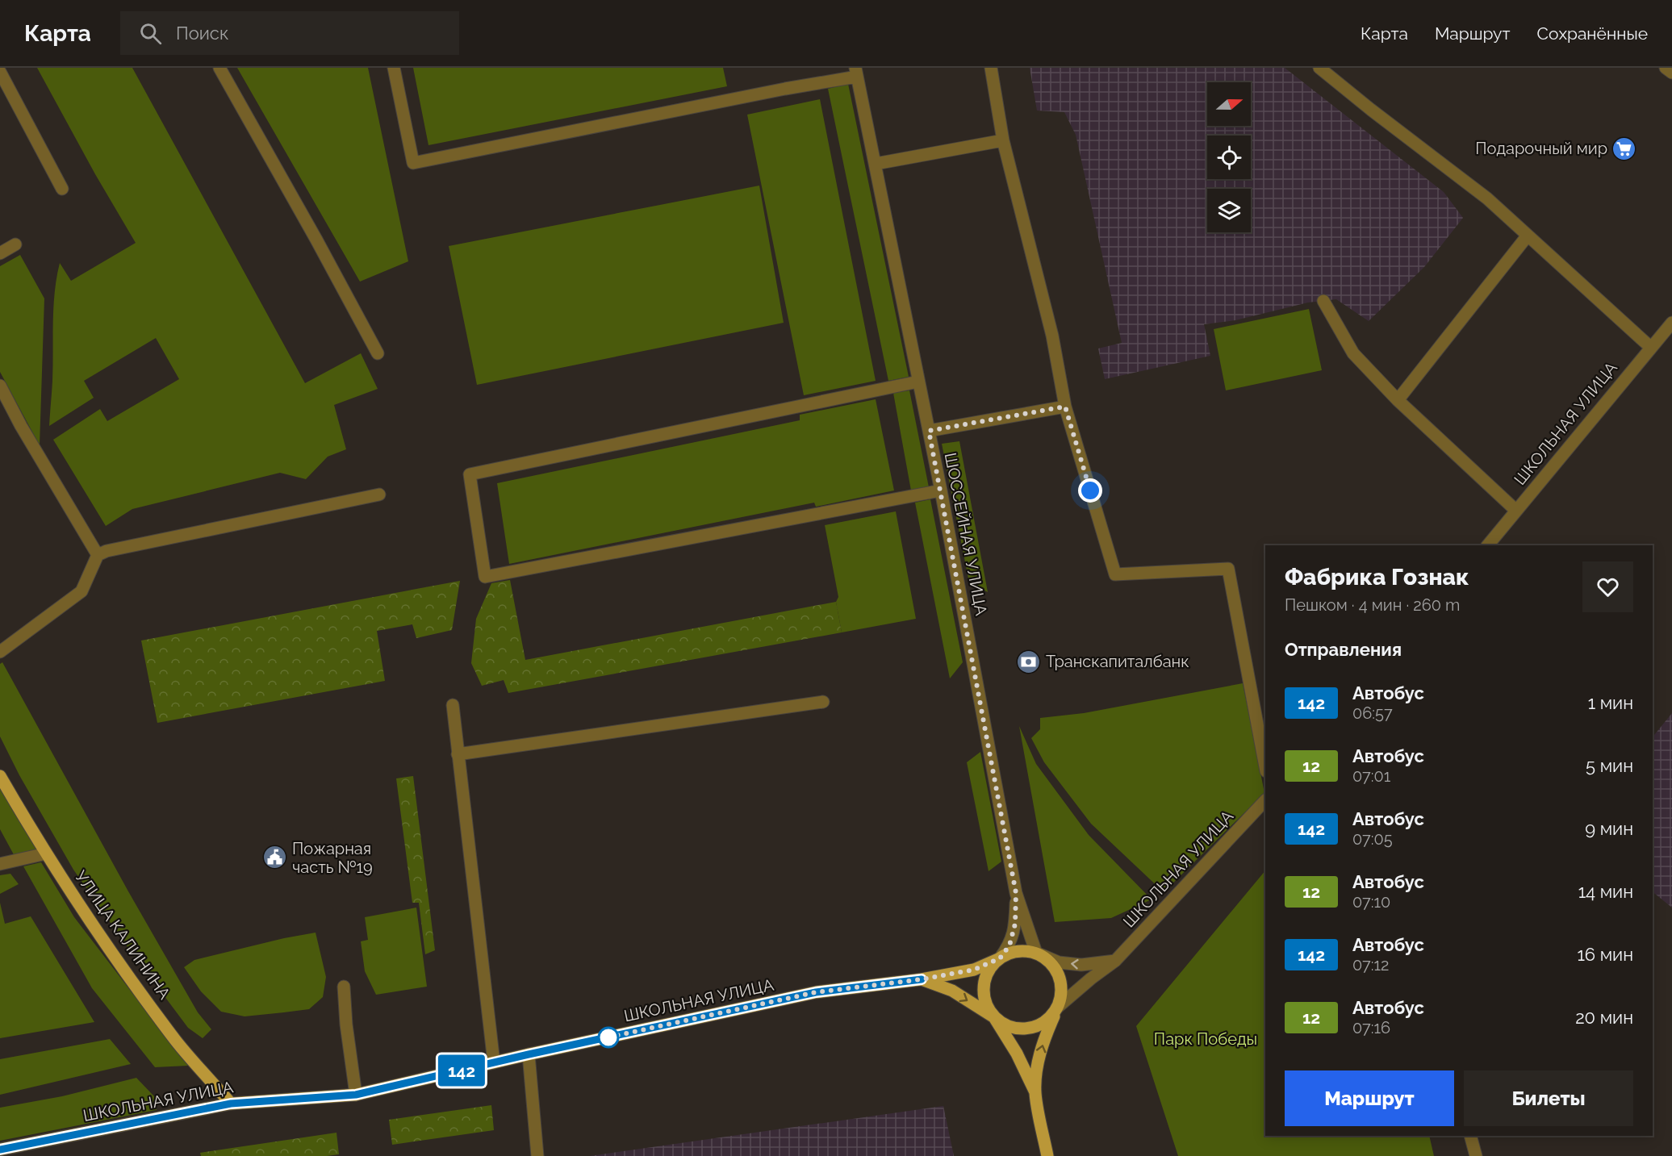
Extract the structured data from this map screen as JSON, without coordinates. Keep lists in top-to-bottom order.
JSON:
{
  "streets": {
    "main road": ["ШКОЛЬНАЯ УЛИЦА", "УЛИЦА КАЛИНИНА"],
    "street": ["ШОССЕЙНАЯ УЛИЦА"]
  },
  "crossings": [
    ["ШКОЛЬНАЯ УЛИЦА", "УЛИЦА КАЛИНИНА"]
  ],
  "parks": ["Парк Победы"],
  "places": {
    "supermarket": ["Подарочный мир"],
    "bank": ["Транскапиталбанк"],
    "public building": ["Пожарная часть №19"]
  },
  "lines": ["bus line 142"],
  "north": "right",
  "page": {
    "header": "Карта",
    "search": "Поиск",
    "nav": ["Карта", "Маршрут", "Сохранённые"],
    "on_map": "142",
    "heading": [
      ["Фабрика Гознак", "Пешком · 4 мин · 260 m"],
      "Отправления"
    ],
    "list": [
      {
        "mark": "142",
        "name": "Автобус",
        "note": "06:57",
        "value": "1 мин"
      },
      {
        "mark": "12",
        "name": "Автобус",
        "note": "07:01",
        "value": "5 мин"
      },
      {
        "mark": "142",
        "name": "Автобус",
        "note": "07:05",
        "value": "9 мин"
      },
      {
        "mark": "12",
        "name": "Автобус",
        "note": "07:10",
        "value": "14 мин"
      },
      {
        "mark": "142",
        "name": "Автобус",
        "note": "07:12",
        "value": "16 мин"
      },
      {
        "mark": "12",
        "name": "Автобус",
        "note": "07:16",
        "value": "20 мин"
      }
    ],
    "buttons": ["Маршрут", "Билеты"]
  }
}
